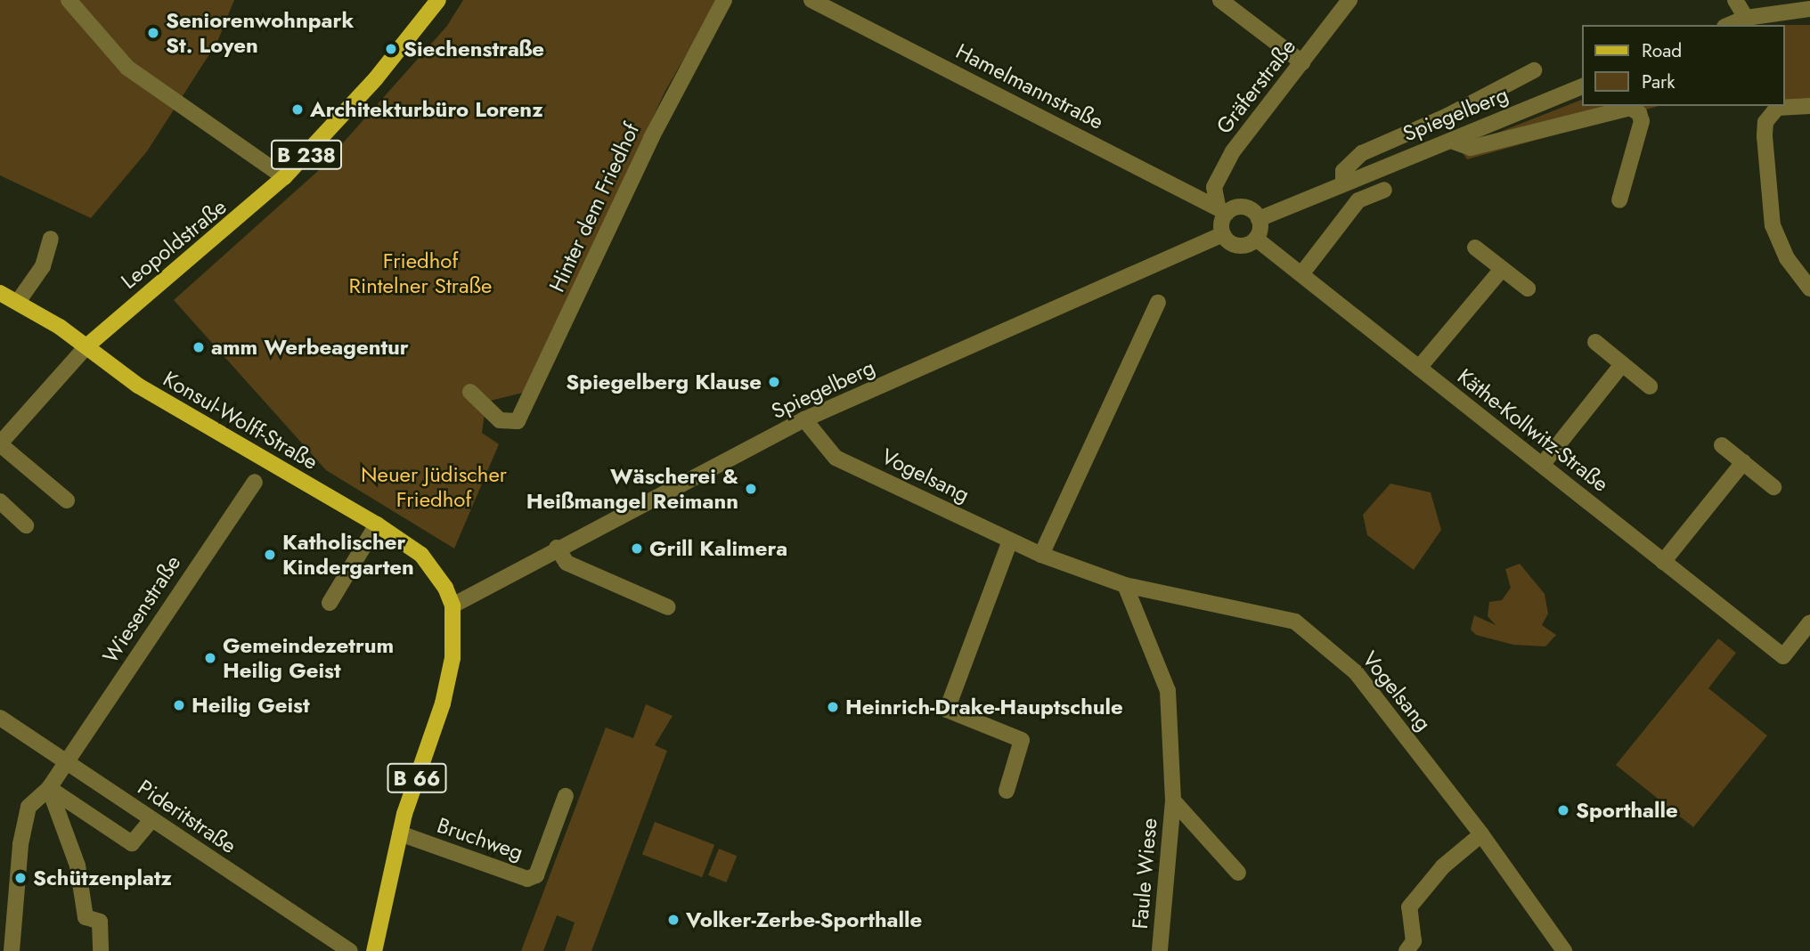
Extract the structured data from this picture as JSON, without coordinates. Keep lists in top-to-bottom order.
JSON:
{
  "streets": {
    "main road": [
      "B 238",
      "Leopoldstraße",
      "Konsul-Wolff-Straße",
      "B 66"
    ],
    "street": [
      "Hamelmannstraße",
      "Gräferstraße",
      "Spiegelberg",
      "Hinter dem Friedhof",
      "Käthe-Kollwitz-Straße",
      "Vogelsang",
      "Wiesenstraße",
      "Pideritstraße",
      "Bruchweg",
      "Faule Wiese"
    ]
  },
  "crossings": [
    ["Hamelmannstraße", "Gräferstraße"],
    ["Hamelmannstraße", "Spiegelberg"],
    ["Hamelmannstraße", "Käthe-Kollwitz-Straße"],
    ["Gräferstraße", "Spiegelberg"],
    ["Gräferstraße", "Käthe-Kollwitz-Straße"],
    ["Spiegelberg", "Konsul-Wolff-Straße"],
    ["Spiegelberg", "Käthe-Kollwitz-Straße"],
    ["Spiegelberg", "Vogelsang"],
    ["Spiegelberg", "B 66"],
    ["Leopoldstraße", "Konsul-Wolff-Straße"],
    ["Konsul-Wolff-Straße", "B 66"],
    ["Vogelsang", "Faule Wiese"],
    ["Wiesenstraße", "Pideritstraße"],
    ["B 66", "Bruchweg"]
  ],
  "parks": ["Friedhof Rintelner Straße", "Neuer Jüdischer Friedhof"],
  "places": [
    "Seniorenwohnpark St. Loyen",
    "Siechenstraße",
    "Architekturbüro Lorenz",
    "amm Werbeagentur",
    "Spiegelberg Klause",
    "Wäscherei & Heißmangel Reimann",
    "Grill Kalimera",
    "Katholischer Kindergarten",
    "Gemeindezetrum Heilig Geist",
    "Heilig Geist",
    "Heinrich-Drake-Hauptschule",
    "Sporthalle",
    "Schützenplatz",
    "Volker-Zerbe-Sporthalle"
  ],
  "legend": ["Road", "Park"]
}
